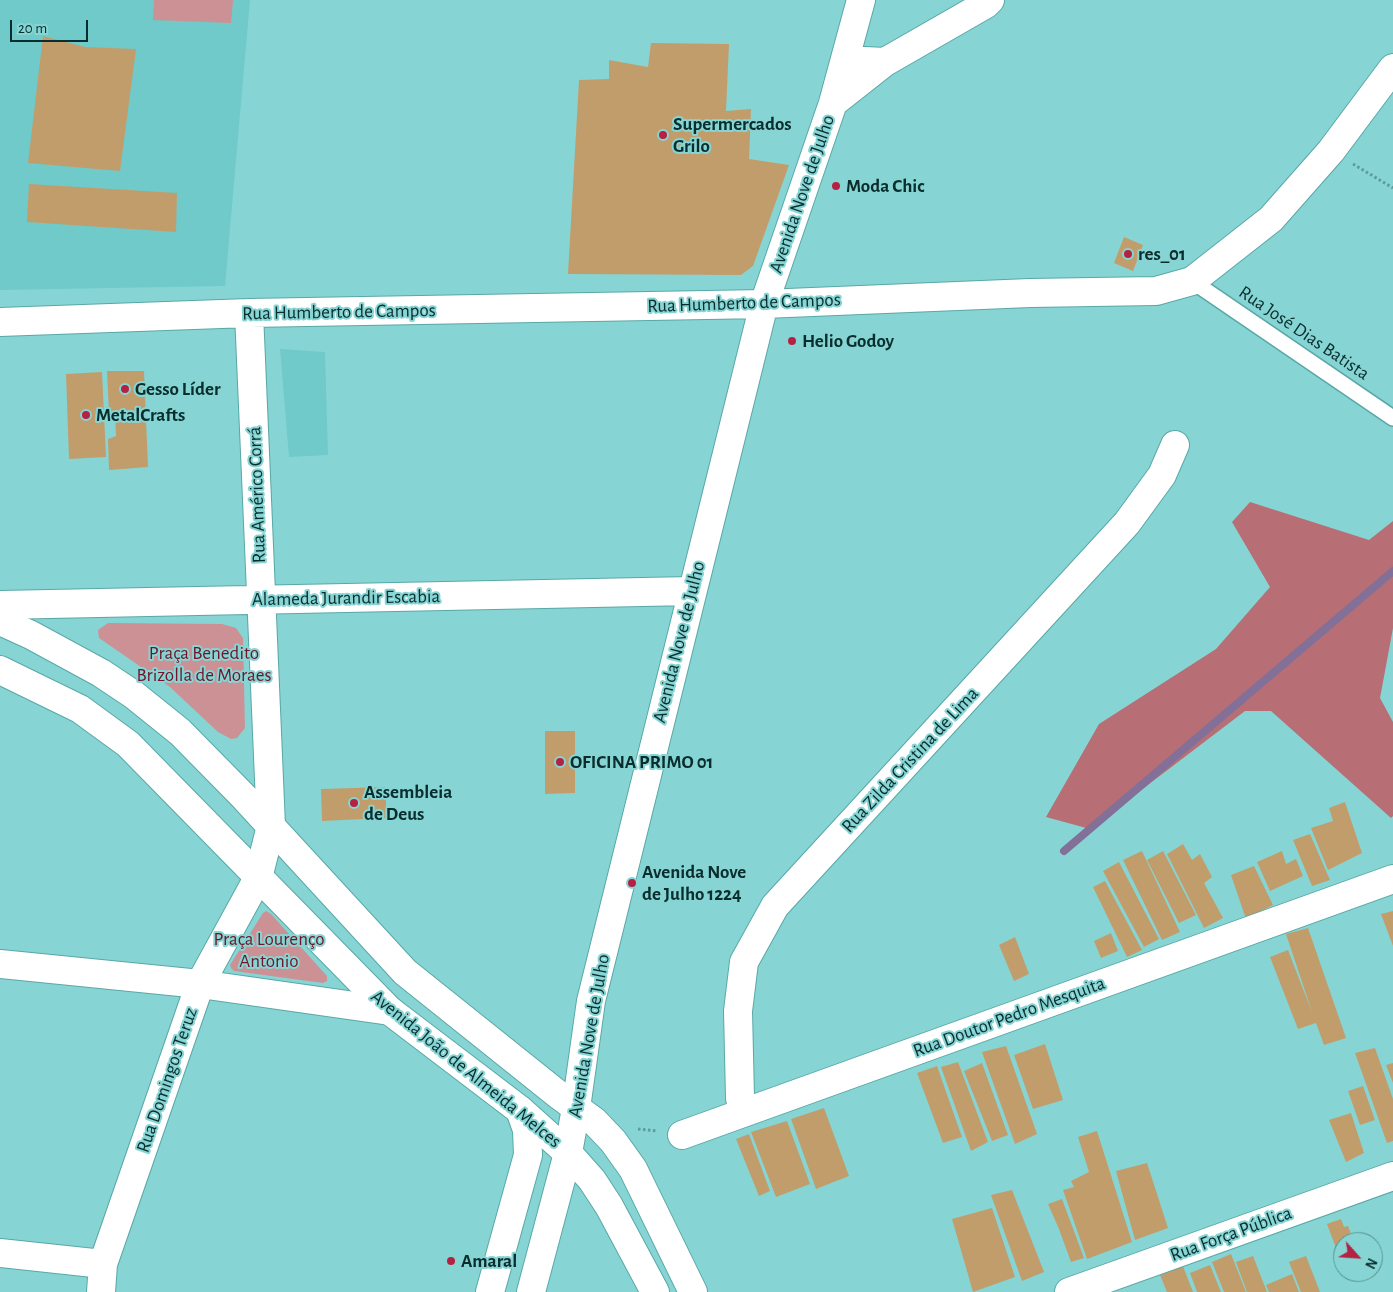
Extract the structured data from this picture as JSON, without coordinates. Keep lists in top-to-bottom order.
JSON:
{
  "streets": {
    "street": [
      "Avenida Nove de Julho",
      "Rua Humberto de Campos",
      "Rua Américo Corrá",
      "Alameda Jurandir Escabia",
      "Rua Zilda Cristina de Lima",
      "Rua Doutor Pedro Mesquita",
      "Avenida João de Almeida Melces",
      "Rua Domingos Teruz",
      "Rua Força Pública"
    ],
    "lane": ["Rua José Dias Batista"]
  },
  "crossings": [
    ["Avenida Nove de Julho", "Rua Humberto de Campos"],
    ["Avenida Nove de Julho", "Alameda Jurandir Escabia"],
    ["Avenida Nove de Julho", "Avenida João de Almeida Melces"],
    ["Rua Humberto de Campos", "Rua José Dias Batista"],
    ["Rua Humberto de Campos", "Rua Américo Corrá"],
    ["Rua Américo Corrá", "Alameda Jurandir Escabia"],
    ["Rua Américo Corrá", "Avenida João de Almeida Melces"],
    ["Rua Zilda Cristina de Lima", "Rua Doutor Pedro Mesquita"],
    ["Avenida João de Almeida Melces", "Rua Domingos Teruz"]
  ],
  "parks": ["Praça Benedito Brizolla de Moraes", "Praça Lourenço Antonio"],
  "places": [
    "Supermercados Grilo",
    "Moda Chic",
    "res_01",
    "Helio Godoy",
    "Gesso Líder",
    "MetalCrafts",
    "OFICINA PRIMO 01",
    "Assembleia de Deus",
    "Avenida Nove de Julho 1224",
    "Amaral"
  ],
  "scale_bar": "20 m",
  "north": "bottom right"
}
